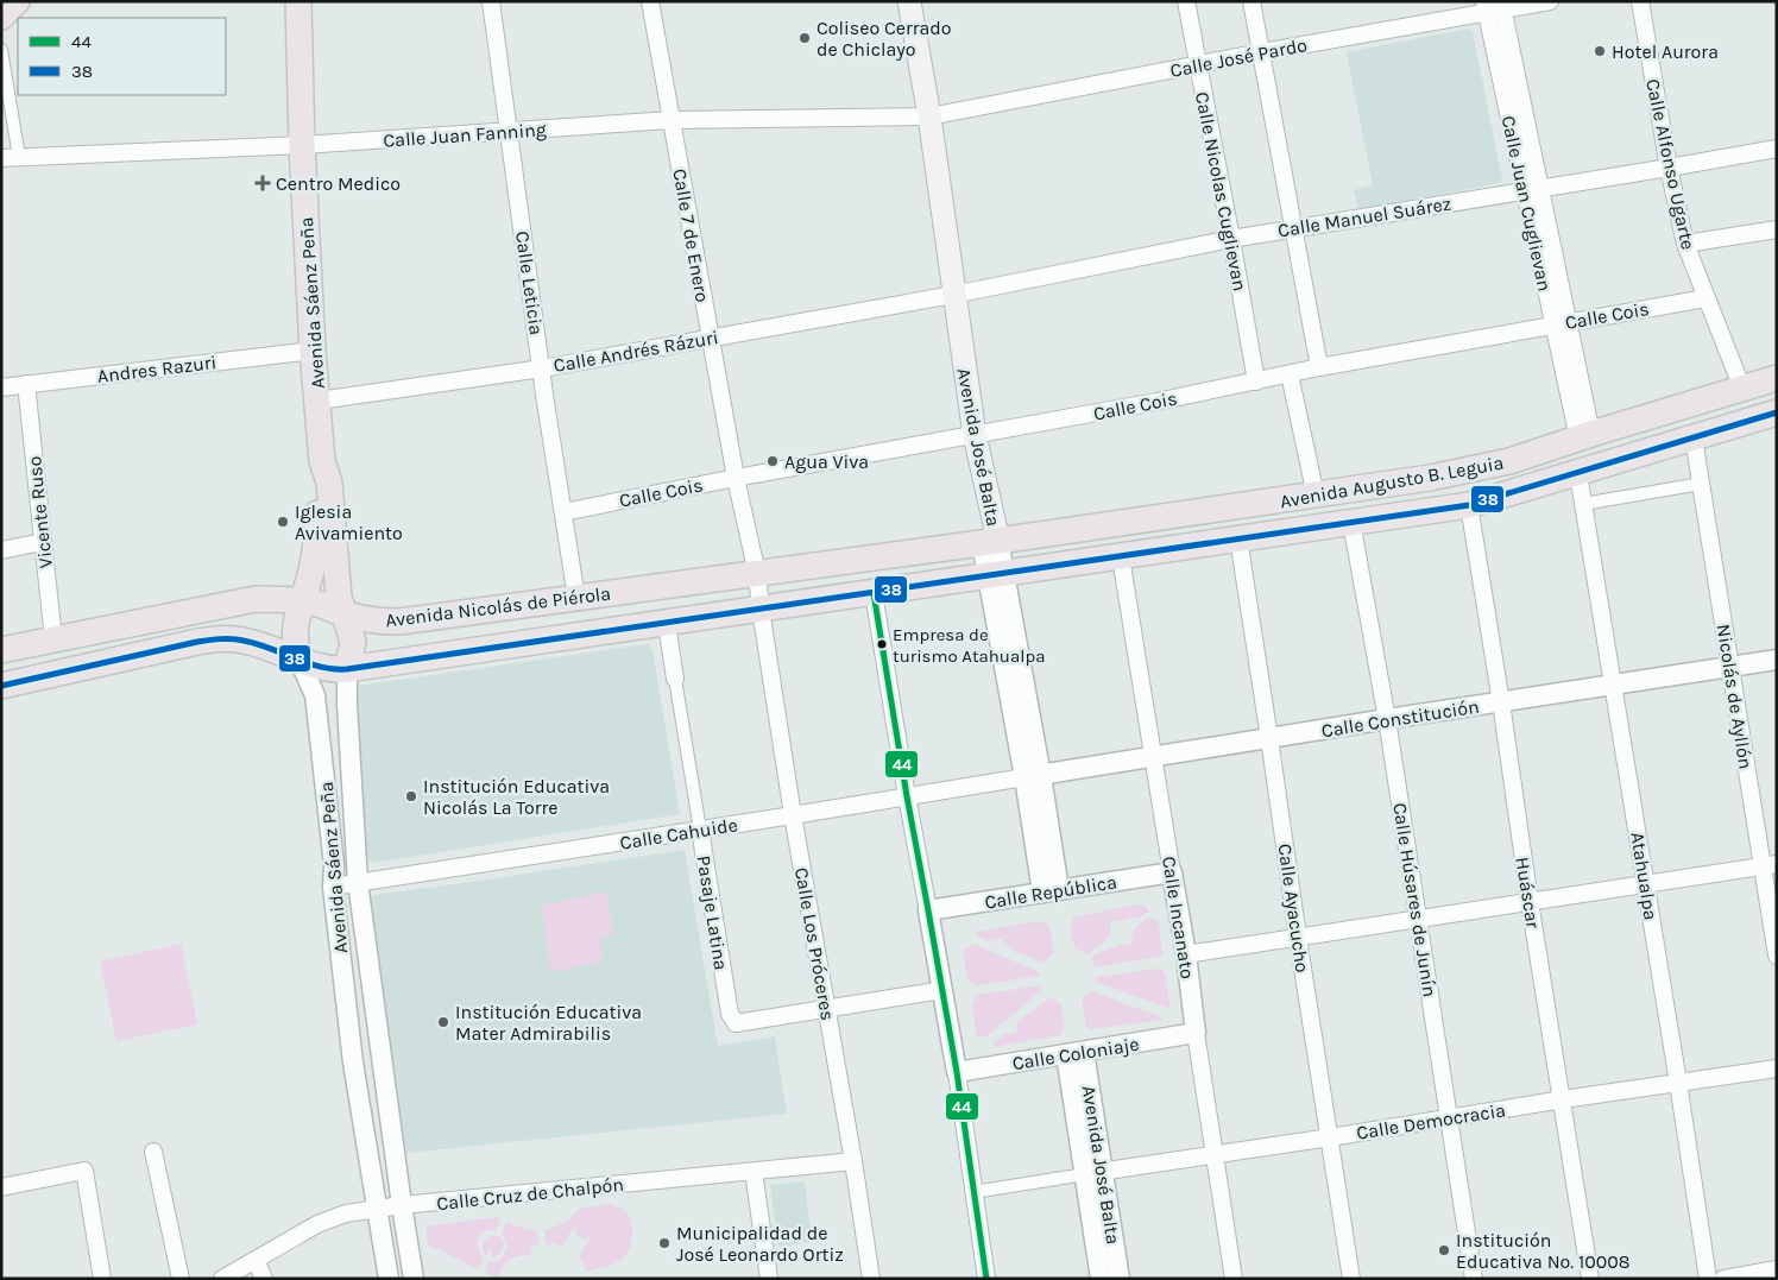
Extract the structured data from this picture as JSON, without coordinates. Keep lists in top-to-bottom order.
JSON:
{
  "streets": {
    "main road": [
      "Avenida Sáenz Peña",
      "Avenida José Balta",
      "Avenida Augusto B. Leguia",
      "Avenida Nicolás de Piérola"
    ],
    "street": [
      "Calle José Pardo",
      "Calle Juan Fanning",
      "Calle Alfonso Ugarte",
      "Calle Nicolas Cuglievan",
      "Calle Juan Cuglievan",
      "Calle Manuel Suárez",
      "Calle 7 de Enero",
      "Calle Leticia",
      "Calle Cois",
      "Calle Andrés Rázuri",
      "Andres Razuri",
      "Vicente Ruso",
      "Nicolás de Ayllón",
      "Calle Constitución",
      "Calle Cahuide",
      "Atahualpa",
      "Calle República",
      "Huáscar",
      "Calle Húsares de Junín",
      "Calle Ayacucho",
      "Pasaje Latina",
      "Calle Incanato",
      "Calle Los Próceres",
      "Calle Coloniaje",
      "Calle Democracia",
      "Calle Cruz de Chalpón"
    ]
  },
  "crossings": [
    ["Calle José Pardo", "Calle Juan Fanning"],
    ["Calle José Pardo", "Calle Nicolas Cuglievan"],
    ["Calle José Pardo", "Calle Juan Cuglievan"],
    ["Calle José Pardo", "Avenida José Balta"],
    ["Calle Juan Fanning", "Calle 7 de Enero"],
    ["Calle Juan Fanning", "Calle Leticia"],
    ["Calle Juan Fanning", "Avenida Sáenz Peña"],
    ["Calle Juan Fanning", "Avenida José Balta"],
    ["Calle Alfonso Ugarte", "Calle Manuel Suárez"],
    ["Calle Alfonso Ugarte", "Calle Cois"],
    ["Calle Alfonso Ugarte", "Avenida Augusto B. Leguia"],
    ["Calle Nicolas Cuglievan", "Calle Manuel Suárez"],
    ["Calle Nicolas Cuglievan", "Calle Cois"],
    ["Calle Juan Cuglievan", "Calle Manuel Suárez"],
    ["Calle Juan Cuglievan", "Calle Cois"],
    ["Calle Juan Cuglievan", "Avenida Augusto B. Leguia"],
    ["Calle Manuel Suárez", "Calle Andrés Rázuri"],
    ["Calle Manuel Suárez", "Avenida José Balta"],
    ["Calle 7 de Enero", "Calle Cois"],
    ["Calle 7 de Enero", "Calle Andrés Rázuri"],
    ["Calle 7 de Enero", "Avenida Nicolás de Piérola"],
    ["Calle 7 de Enero", "Calle Los Próceres"],
    ["Calle Leticia", "Calle Cois"],
    ["Calle Leticia", "Calle Andrés Rázuri"],
    ["Calle Leticia", "Avenida Nicolás de Piérola"],
    ["Avenida Sáenz Peña", "Calle Andrés Rázuri"],
    ["Avenida Sáenz Peña", "Andres Razuri"],
    ["Avenida Sáenz Peña", "Avenida Nicolás de Piérola"],
    ["Avenida Sáenz Peña", "Calle Cahuide"],
    ["Avenida Sáenz Peña", "Calle Cruz de Chalpón"],
    ["Calle Cois", "Avenida José Balta"],
    ["Calle Andrés Rázuri", "Avenida José Balta"],
    ["Andres Razuri", "Vicente Ruso"],
    ["Avenida José Balta", "Avenida Augusto B. Leguia"],
    ["Avenida José Balta", "Avenida Nicolás de Piérola"],
    ["Avenida José Balta", "Calle Constitución"],
    ["Avenida José Balta", "Calle Cahuide"],
    ["Avenida José Balta", "Calle República"],
    ["Avenida José Balta", "Calle Coloniaje"],
    ["Avenida José Balta", "Calle Democracia"],
    ["Avenida Augusto B. Leguia", "Avenida Nicolás de Piérola"],
    ["Avenida Augusto B. Leguia", "Nicolás de Ayllón"],
    ["Avenida Augusto B. Leguia", "Atahualpa"],
    ["Avenida Augusto B. Leguia", "Huáscar"],
    ["Avenida Augusto B. Leguia", "Calle Húsares de Junín"],
    ["Avenida Augusto B. Leguia", "Calle Ayacucho"],
    ["Avenida Augusto B. Leguia", "Calle Incanato"],
    ["Vicente Ruso", "Avenida Nicolás de Piérola"],
    ["Avenida Nicolás de Piérola", "Pasaje Latina"],
    ["Avenida Nicolás de Piérola", "Calle Los Próceres"],
    ["Nicolás de Ayllón", "Calle Constitución"],
    ["Calle Constitución", "Calle Cahuide"],
    ["Calle Constitución", "Atahualpa"],
    ["Calle Constitución", "Huáscar"],
    ["Calle Constitución", "Calle Húsares de Junín"],
    ["Calle Constitución", "Calle Ayacucho"],
    ["Calle Constitución", "Calle Incanato"],
    ["Calle Cahuide", "Pasaje Latina"],
    ["Calle Cahuide", "Calle Los Próceres"],
    ["Atahualpa", "Calle Democracia"],
    ["Calle República", "Calle Incanato"],
    ["Huáscar", "Calle Democracia"],
    ["Calle Húsares de Junín", "Calle Democracia"],
    ["Calle Ayacucho", "Calle Democracia"],
    ["Pasaje Latina", "Calle Los Próceres"],
    ["Calle Incanato", "Calle Coloniaje"],
    ["Calle Incanato", "Calle Democracia"],
    ["Calle Los Próceres", "Calle Cruz de Chalpón"]
  ],
  "places": {
    "other": [
      "Coliseo Cerrado de Chiclayo",
      "Hotel Aurora",
      "Agua Viva",
      "Iglesia Avivamiento",
      "Empresa de turismo Atahualpa",
      "Institución Educativa Nicolás La Torre",
      "Institución Educativa Mater Admirabilis",
      "Municipalidad de José Leonardo Ortiz",
      "Institución Educativa No. 10008"
    ],
    "health": ["Centro Medico"]
  },
  "lines": ["transit line 38", "transit line 44"],
  "legend": ["44", "38"]
}
